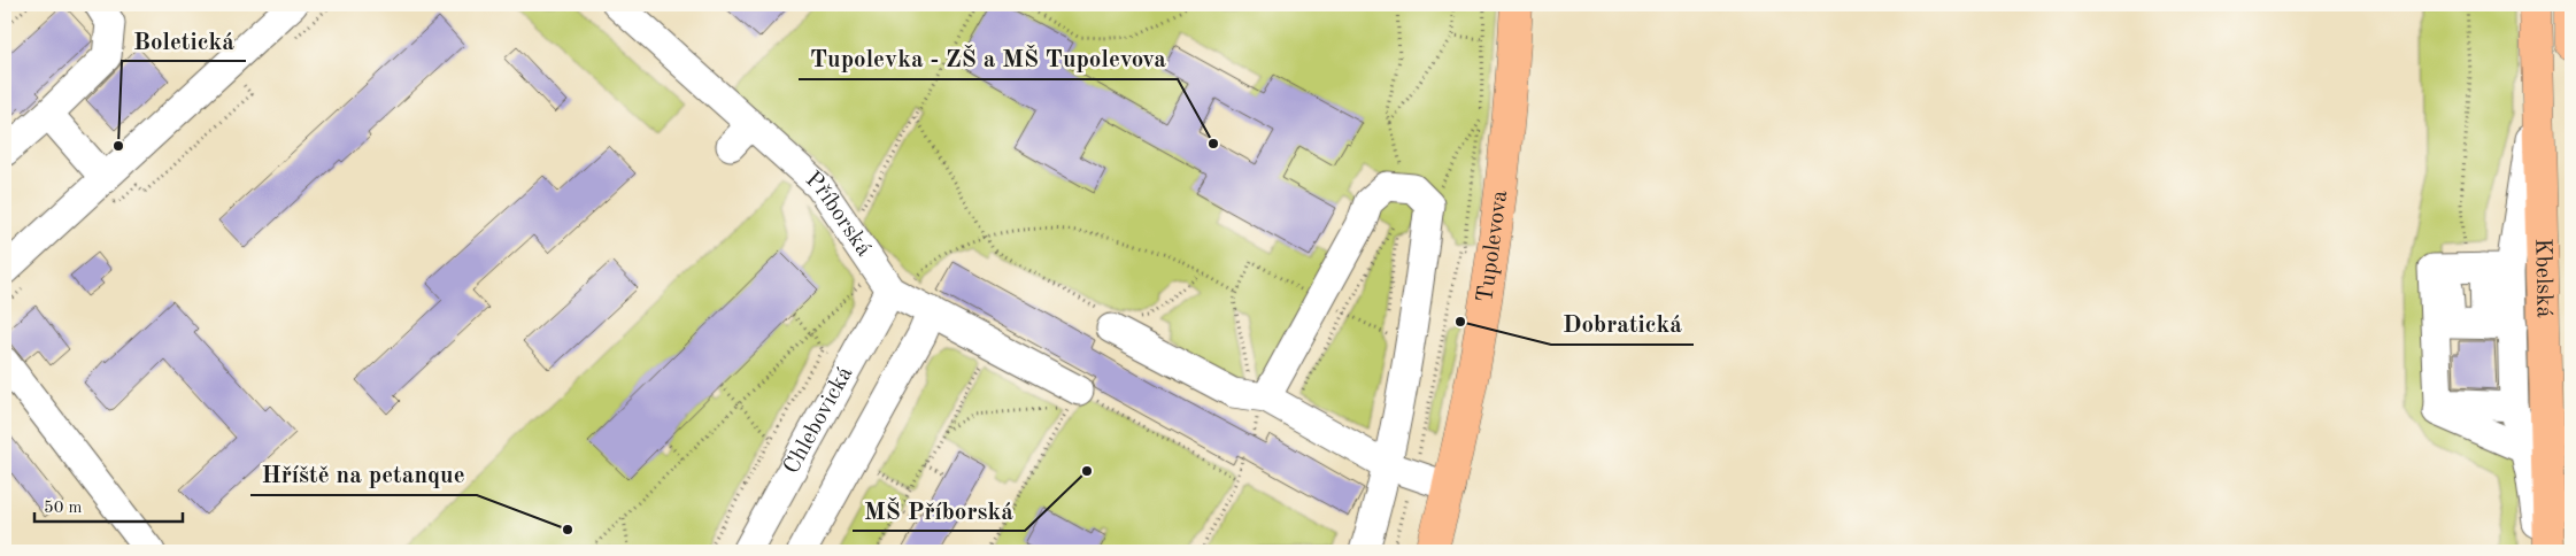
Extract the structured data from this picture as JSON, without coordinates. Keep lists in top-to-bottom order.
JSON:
{
  "streets": {
    "main road": ["Tupolevova", "Kbelská"],
    "street": ["Příborská", "Chlebovická"]
  },
  "crossings": [
    ["Příborská", "Chlebovická"]
  ],
  "places": [
    "Tupolevka - ZŠ a MŠ Tupolevova",
    "Boletická",
    "Dobratická",
    "MŠ Příborská",
    "Hříště na petanque"
  ],
  "scale_bar": "50 m"
}
